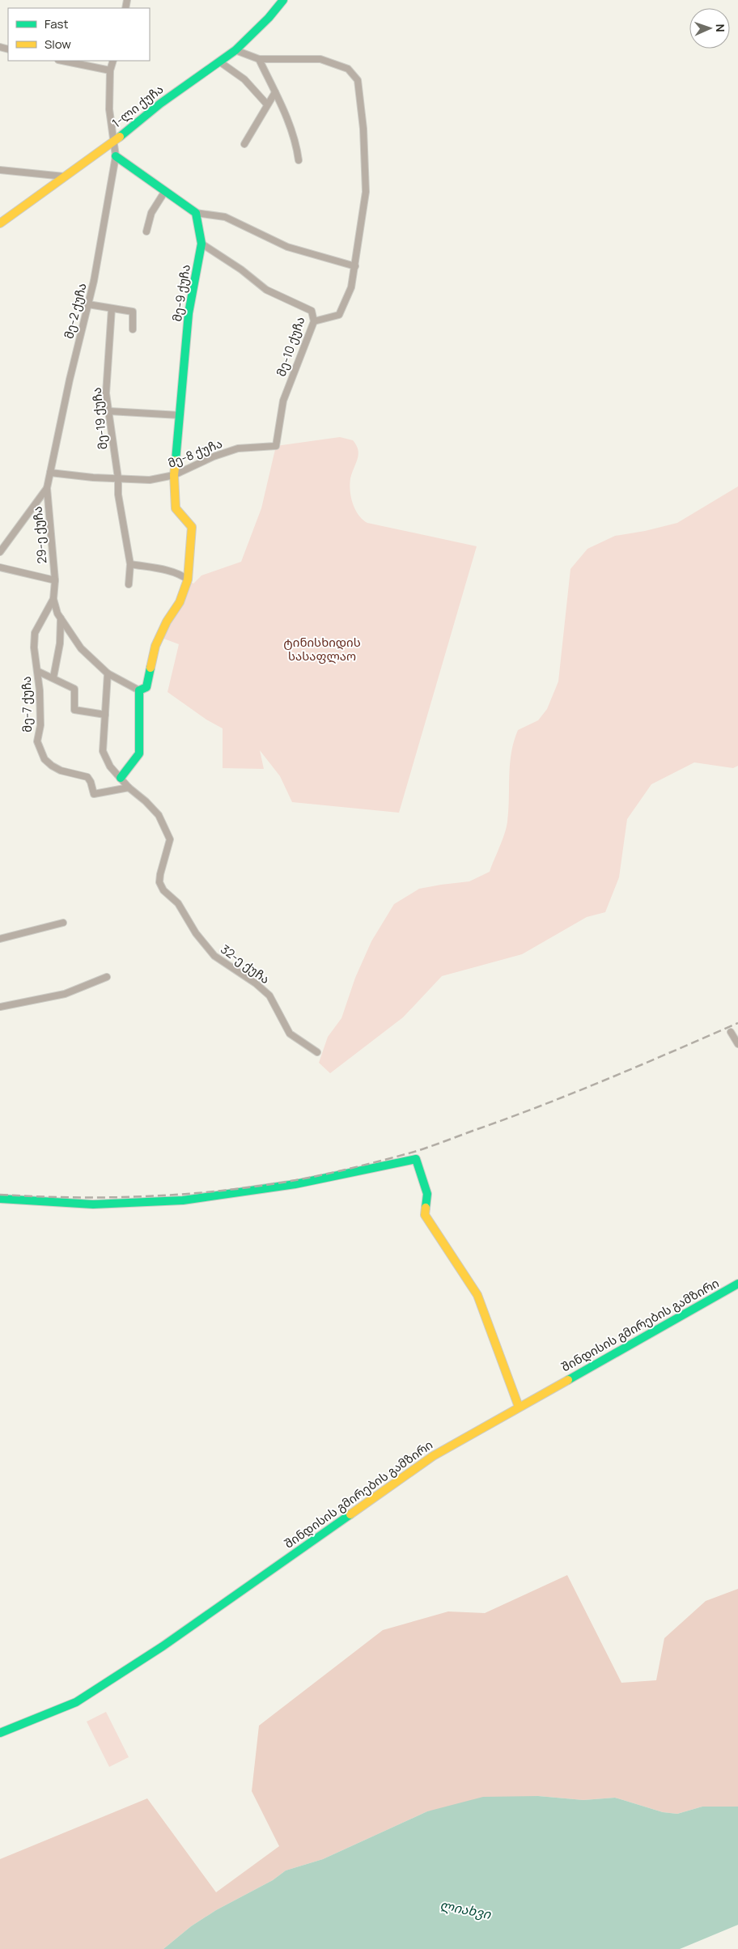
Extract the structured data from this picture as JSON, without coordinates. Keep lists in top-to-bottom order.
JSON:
{
  "streets": {
    "street": [
      "1-ლი ქუჩა",
      "მე-9 ქუჩა",
      "მე-2 ქუჩა",
      "მე-10 ქუჩა",
      "მე-19 ქუჩა",
      "მე-8 ქუჩა",
      "29-ე ქუჩა",
      "მე-7 ქუჩა",
      "32-ე ქუჩა",
      "შინდისის გმირების გამზირი"
    ]
  },
  "crossings": [
    ["1-ლი ქუჩა", "მე-2 ქუჩა"],
    ["მე-9 ქუჩა", "მე-10 ქუჩა"],
    ["მე-9 ქუჩა", "მე-8 ქუჩა"],
    ["მე-2 ქუჩა", "მე-8 ქუჩა"],
    ["მე-2 ქუჩა", "29-ე ქუჩა"],
    ["მე-10 ქუჩა", "მე-8 ქუჩა"],
    ["მე-19 ქუჩა", "მე-8 ქუჩა"],
    ["29-ე ქუჩა", "მე-7 ქუჩა"],
    ["მე-7 ქუჩა", "32-ე ქუჩა"]
  ],
  "water": ["ლიახვი"],
  "parks": ["ტინისხიდის სასაფლაო"],
  "legend": ["Fast", "Slow"],
  "north": "right"
}
